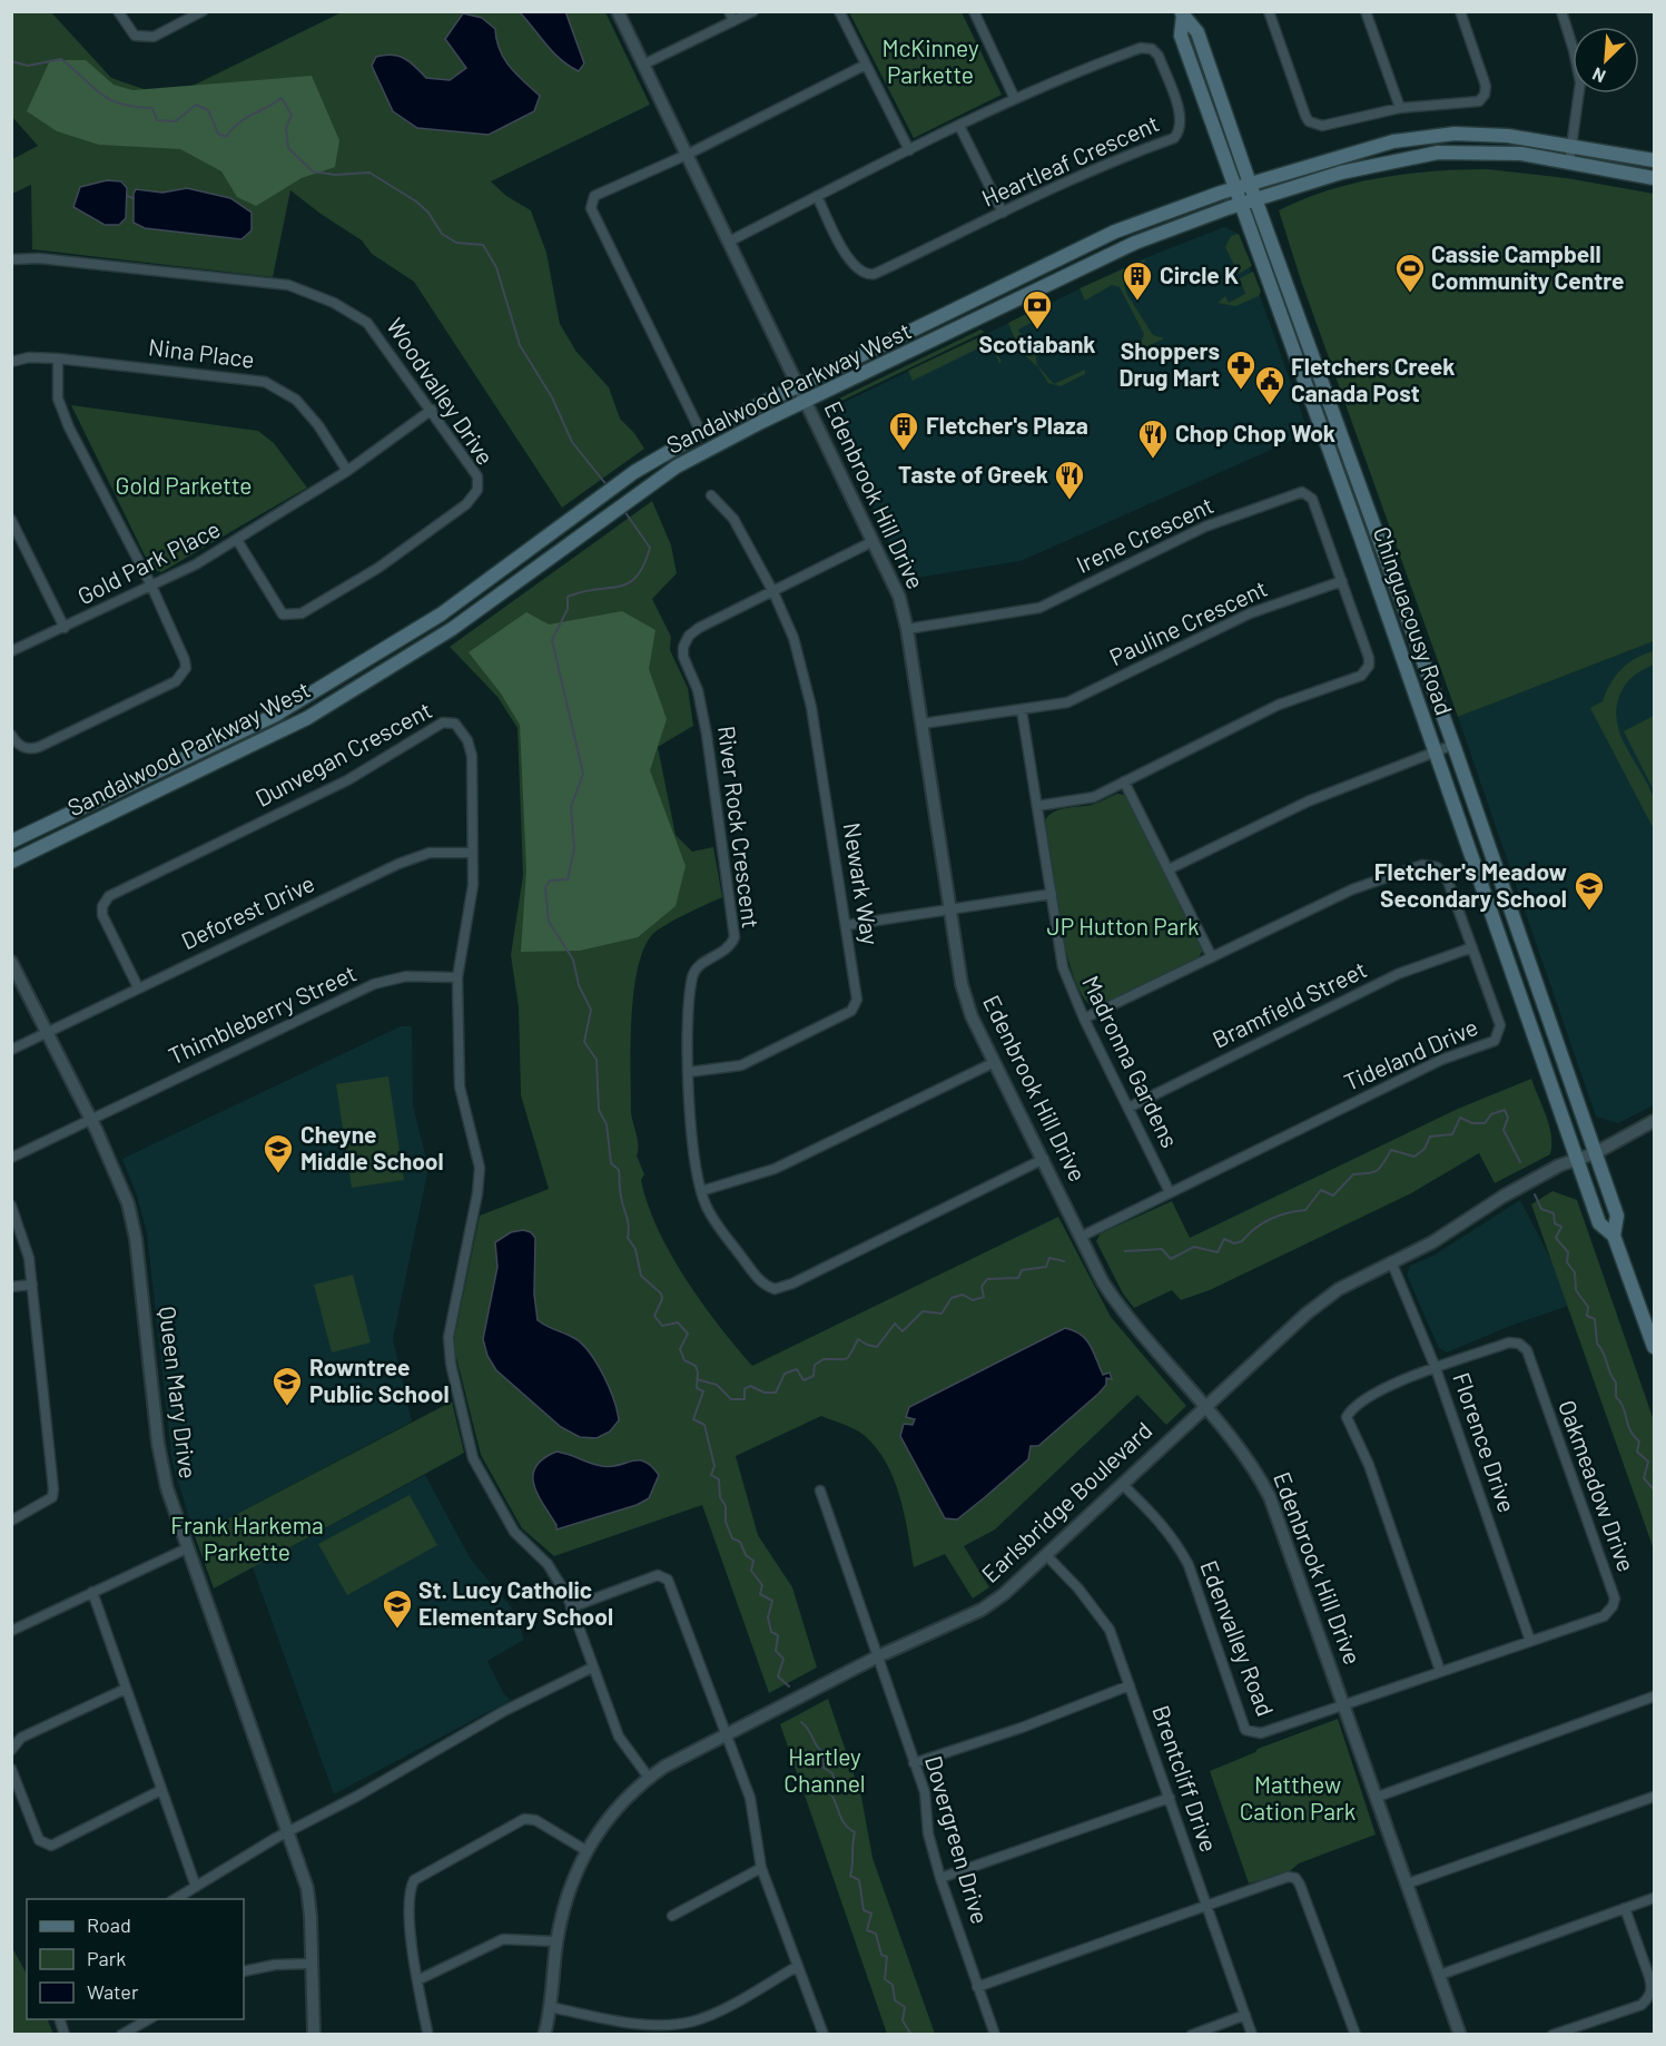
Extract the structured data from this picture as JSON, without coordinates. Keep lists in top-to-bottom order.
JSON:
{
  "streets": {
    "main road": ["Sandalwood Parkway West", "Chinguacousy Road"],
    "street": [
      "Heartleaf Crescent",
      "Nina Place",
      "Woodvalley Drive",
      "Edenbrook Hill Drive",
      "Irene Crescent",
      "Gold Park Place",
      "Pauline Crescent",
      "Dunvegan Crescent",
      "River Rock Crescent",
      "Newark Way",
      "Deforest Drive",
      "Bramfield Street",
      "Thimbleberry Street",
      "Tideland Drive",
      "Madronna Gardens",
      "Queen Mary Drive",
      "Florence Drive",
      "Oakmeadow Drive",
      "Earlsbridge Boulevard",
      "Edenvalley Road",
      "Brentcliff Drive",
      "Dovergreen Drive"
    ]
  },
  "crossings": [
    ["Heartleaf Crescent", "Edenbrook Hill Drive"],
    ["Nina Place", "Gold Park Place"],
    ["Sandalwood Parkway West", "Edenbrook Hill Drive"],
    ["Sandalwood Parkway West", "Chinguacousy Road"],
    ["Woodvalley Drive", "Gold Park Place"],
    ["Edenbrook Hill Drive", "Irene Crescent"],
    ["Edenbrook Hill Drive", "Pauline Crescent"],
    ["Edenbrook Hill Drive", "River Rock Crescent"],
    ["Edenbrook Hill Drive", "Tideland Drive"],
    ["Edenbrook Hill Drive", "Oakmeadow Drive"],
    ["Edenbrook Hill Drive", "Earlsbridge Boulevard"],
    ["Edenbrook Hill Drive", "Edenvalley Road"],
    ["Irene Crescent", "Pauline Crescent"],
    ["Chinguacousy Road", "Earlsbridge Boulevard"],
    ["Pauline Crescent", "Madronna Gardens"],
    ["Dunvegan Crescent", "Deforest Drive"],
    ["Dunvegan Crescent", "Thimbleberry Street"],
    ["Dunvegan Crescent", "Earlsbridge Boulevard"],
    ["River Rock Crescent", "Newark Way"],
    ["Deforest Drive", "Queen Mary Drive"],
    ["Bramfield Street", "Tideland Drive"],
    ["Bramfield Street", "Madronna Gardens"],
    ["Thimbleberry Street", "Queen Mary Drive"],
    ["Tideland Drive", "Madronna Gardens"],
    ["Florence Drive", "Oakmeadow Drive"],
    ["Florence Drive", "Earlsbridge Boulevard"],
    ["Oakmeadow Drive", "Edenvalley Road"],
    ["Earlsbridge Boulevard", "Edenvalley Road"],
    ["Earlsbridge Boulevard", "Brentcliff Drive"],
    ["Earlsbridge Boulevard", "Dovergreen Drive"]
  ],
  "parks": [
    "McKinney Parkette",
    "Gold Parkette",
    "JP Hutton Park",
    "Frank Harkema Parkette",
    "Hartley Channel",
    "Matthew Cation Park"
  ],
  "places": {
    "sports": ["Cassie Campbell Community Centre"],
    "building": ["Circle K", "Fletcher's Plaza"],
    "bank": ["Scotiabank"],
    "pharmacy": ["Shoppers Drug Mart"],
    "public building": ["Fletchers Creek Canada Post"],
    "restaurant": ["Chop Chop Wok", "Taste of Greek"],
    "school or university": [
      "Fletcher's Meadow Secondary School",
      "Cheyne Middle School",
      "Rowntree Public School",
      "St. Lucy Catholic Elementary School"
    ]
  },
  "legend": ["Road", "Park", "Water"],
  "north": "bottom left"
}
